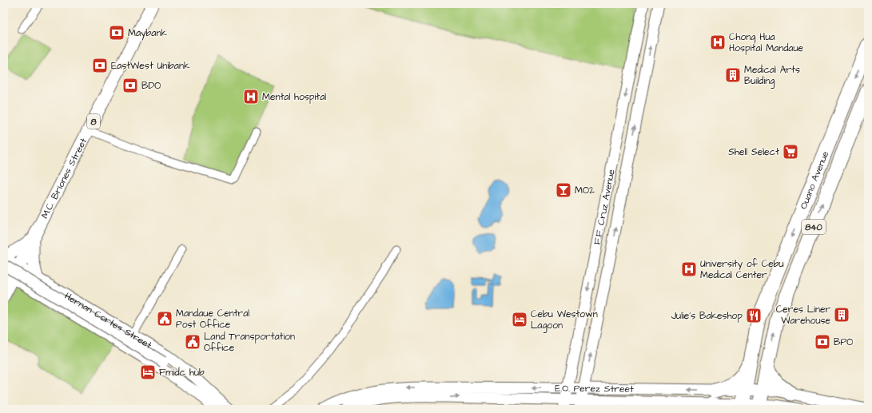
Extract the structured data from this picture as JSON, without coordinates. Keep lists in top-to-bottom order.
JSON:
{
  "streets": {
    "highway": ["Ouano Avenue", "840"],
    "main road": [
      "8",
      "M.C. Briones Street",
      "F.F. Cruz Avenue",
      "Hernan Cortes Street",
      "E.O. Perez Street"
    ]
  },
  "crossings": [
    ["8", "M.C. Briones Street"],
    ["8", "Hernan Cortes Street"],
    ["M.C. Briones Street", "Hernan Cortes Street"],
    ["Ouano Avenue", "E.O. Perez Street"],
    ["F.F. Cruz Avenue", "E.O. Perez Street"]
  ],
  "places": {
    "bank": [
      "Maybank",
      "EastWest Unibank",
      "BDO",
      "BPO"
    ],
    "hospital": ["Chong Hua Hospital Mandaue", "Mental hospital", "University of Cebu Medical Center"],
    "building": ["Medical Arts Building", "Ceres Liner Warehouse"],
    "supermarket": ["Shell Select"],
    "bar": ["MO2"],
    "restaurant": ["Julie's Bakeshop"],
    "public building": ["Mandaue Central Post Office", "Land Transportation Office"],
    "hotel": ["Cebu Westown Lagoon", "Fmidc hub"]
  }
}
